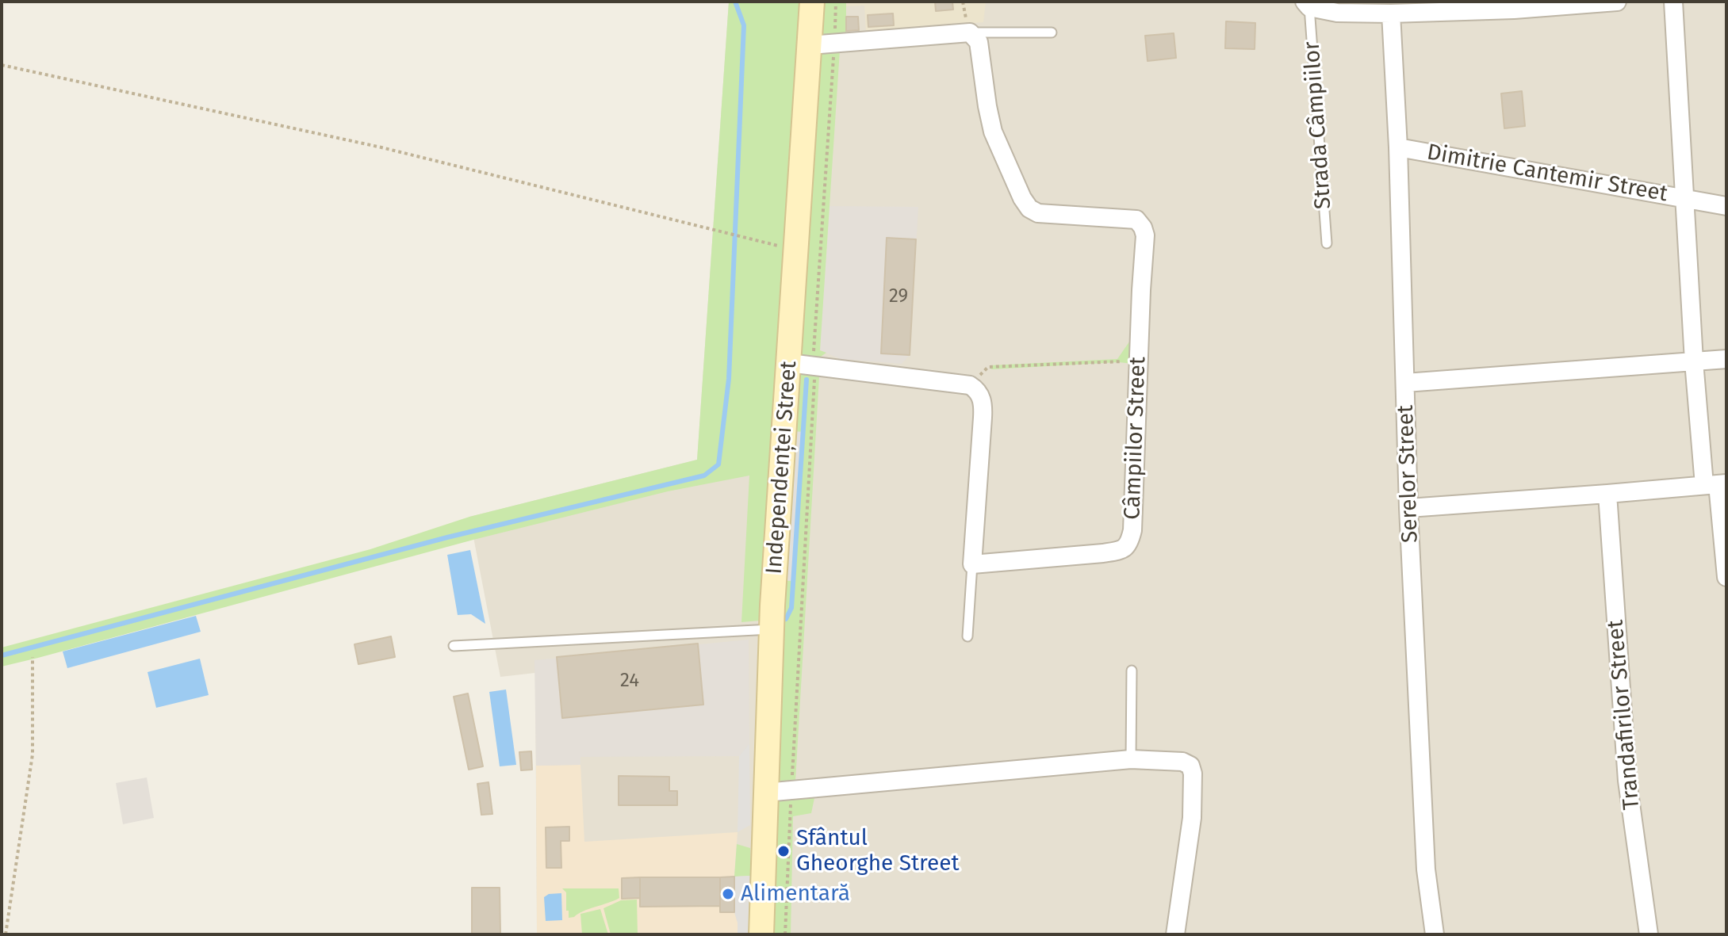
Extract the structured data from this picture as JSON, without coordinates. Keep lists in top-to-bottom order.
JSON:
{
  "streets": {
    "main road": ["Independenței Street"],
    "street": [
      "Dimitrie Cantemir Street",
      "Câmpiilor Street",
      "Serelor Street",
      "Trandafirilor Street"
    ],
    "lane": ["Strada Câmpiilor"]
  },
  "crossings": [
    ["Dimitrie Cantemir Street", "Serelor Street"]
  ],
  "places": ["Sfântul Gheorghe Street", "Alimentară"],
  "house_numbers": ["29", "24"]
}
